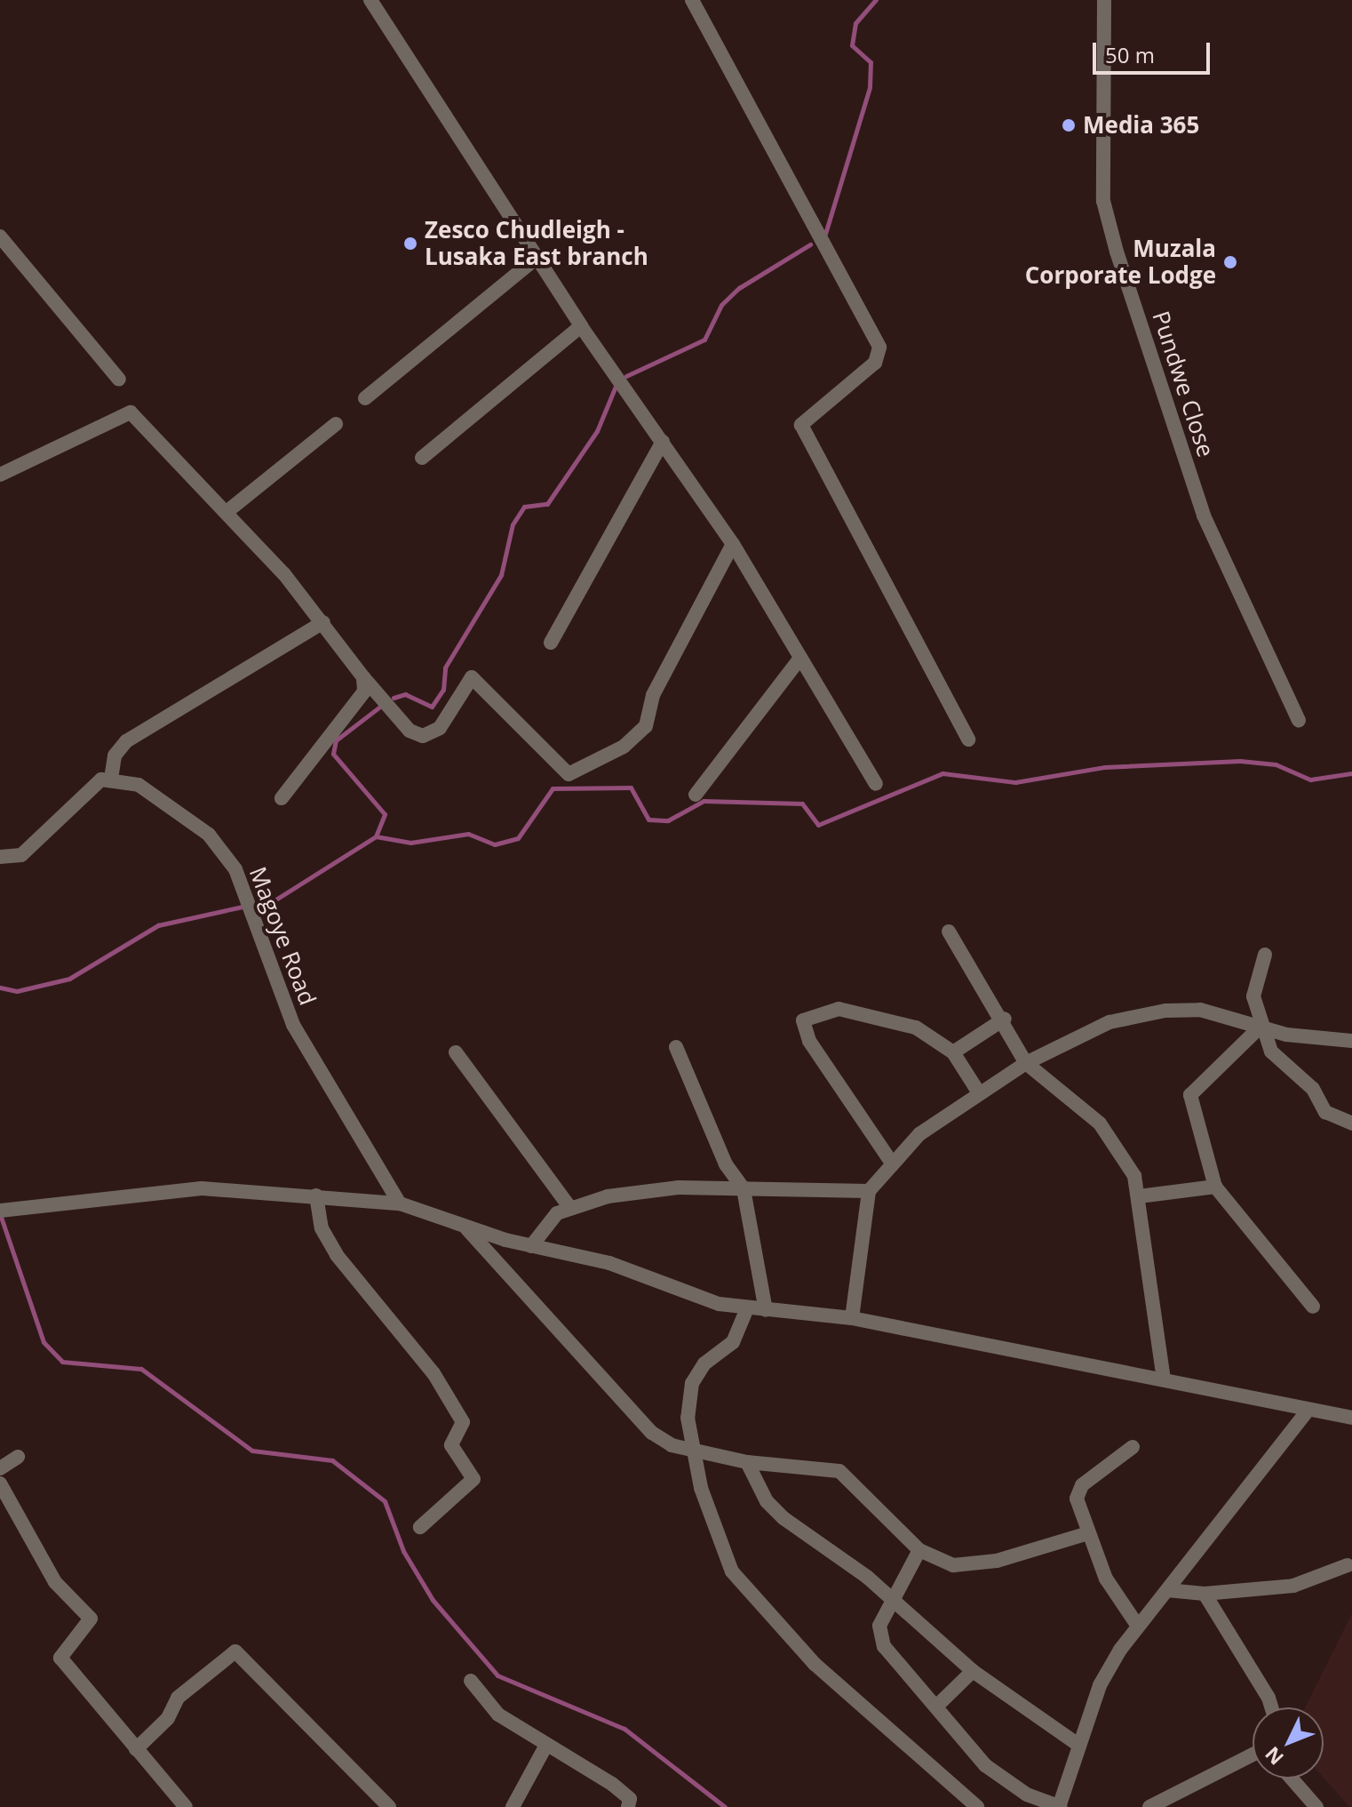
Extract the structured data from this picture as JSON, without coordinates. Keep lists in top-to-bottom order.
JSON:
{
  "streets": {
    "street": ["Pundwe Close", "Magoye Road"]
  },
  "places": ["Media 365", "Zesco Chudleigh - Lusaka East branch", "Muzala Corporate Lodge"],
  "scale_bar": "50 m",
  "north": "bottom left"
}
